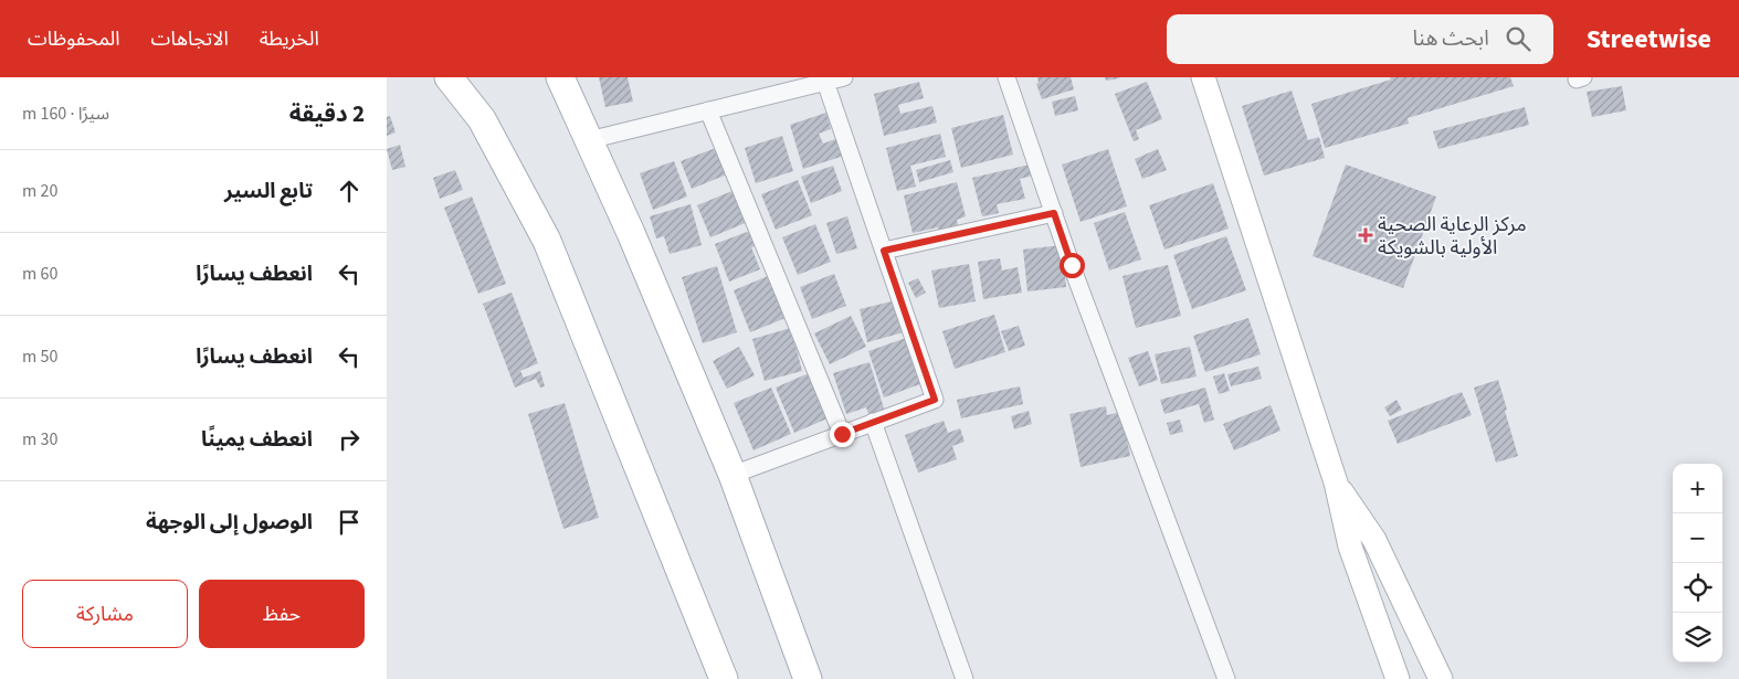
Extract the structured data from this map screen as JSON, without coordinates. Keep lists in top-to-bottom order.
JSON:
{
  "places": {
    "health": ["مركز الرعاية الصحية الأولية بالشويكة"]
  },
  "page": {
    "header": "Streetwise",
    "search": "ابحث هنا",
    "nav": ["الخريطة", "الاتجاهات", "المحفوظات"],
    "heading": ["2 دقيقة", "سيرًا · 160 m"],
    "list": [
      ["تابع السير", "20 m"],
      ["انعطف يسارًا", "60 m"],
      ["انعطف يسارًا", "50 m"],
      ["انعطف يمينًا", "30 m"],
      "الوصول إلى الوجهة"
    ],
    "map_buttons": ["+", "−"],
    "buttons": ["حفظ", "مشاركة"]
  }
}
